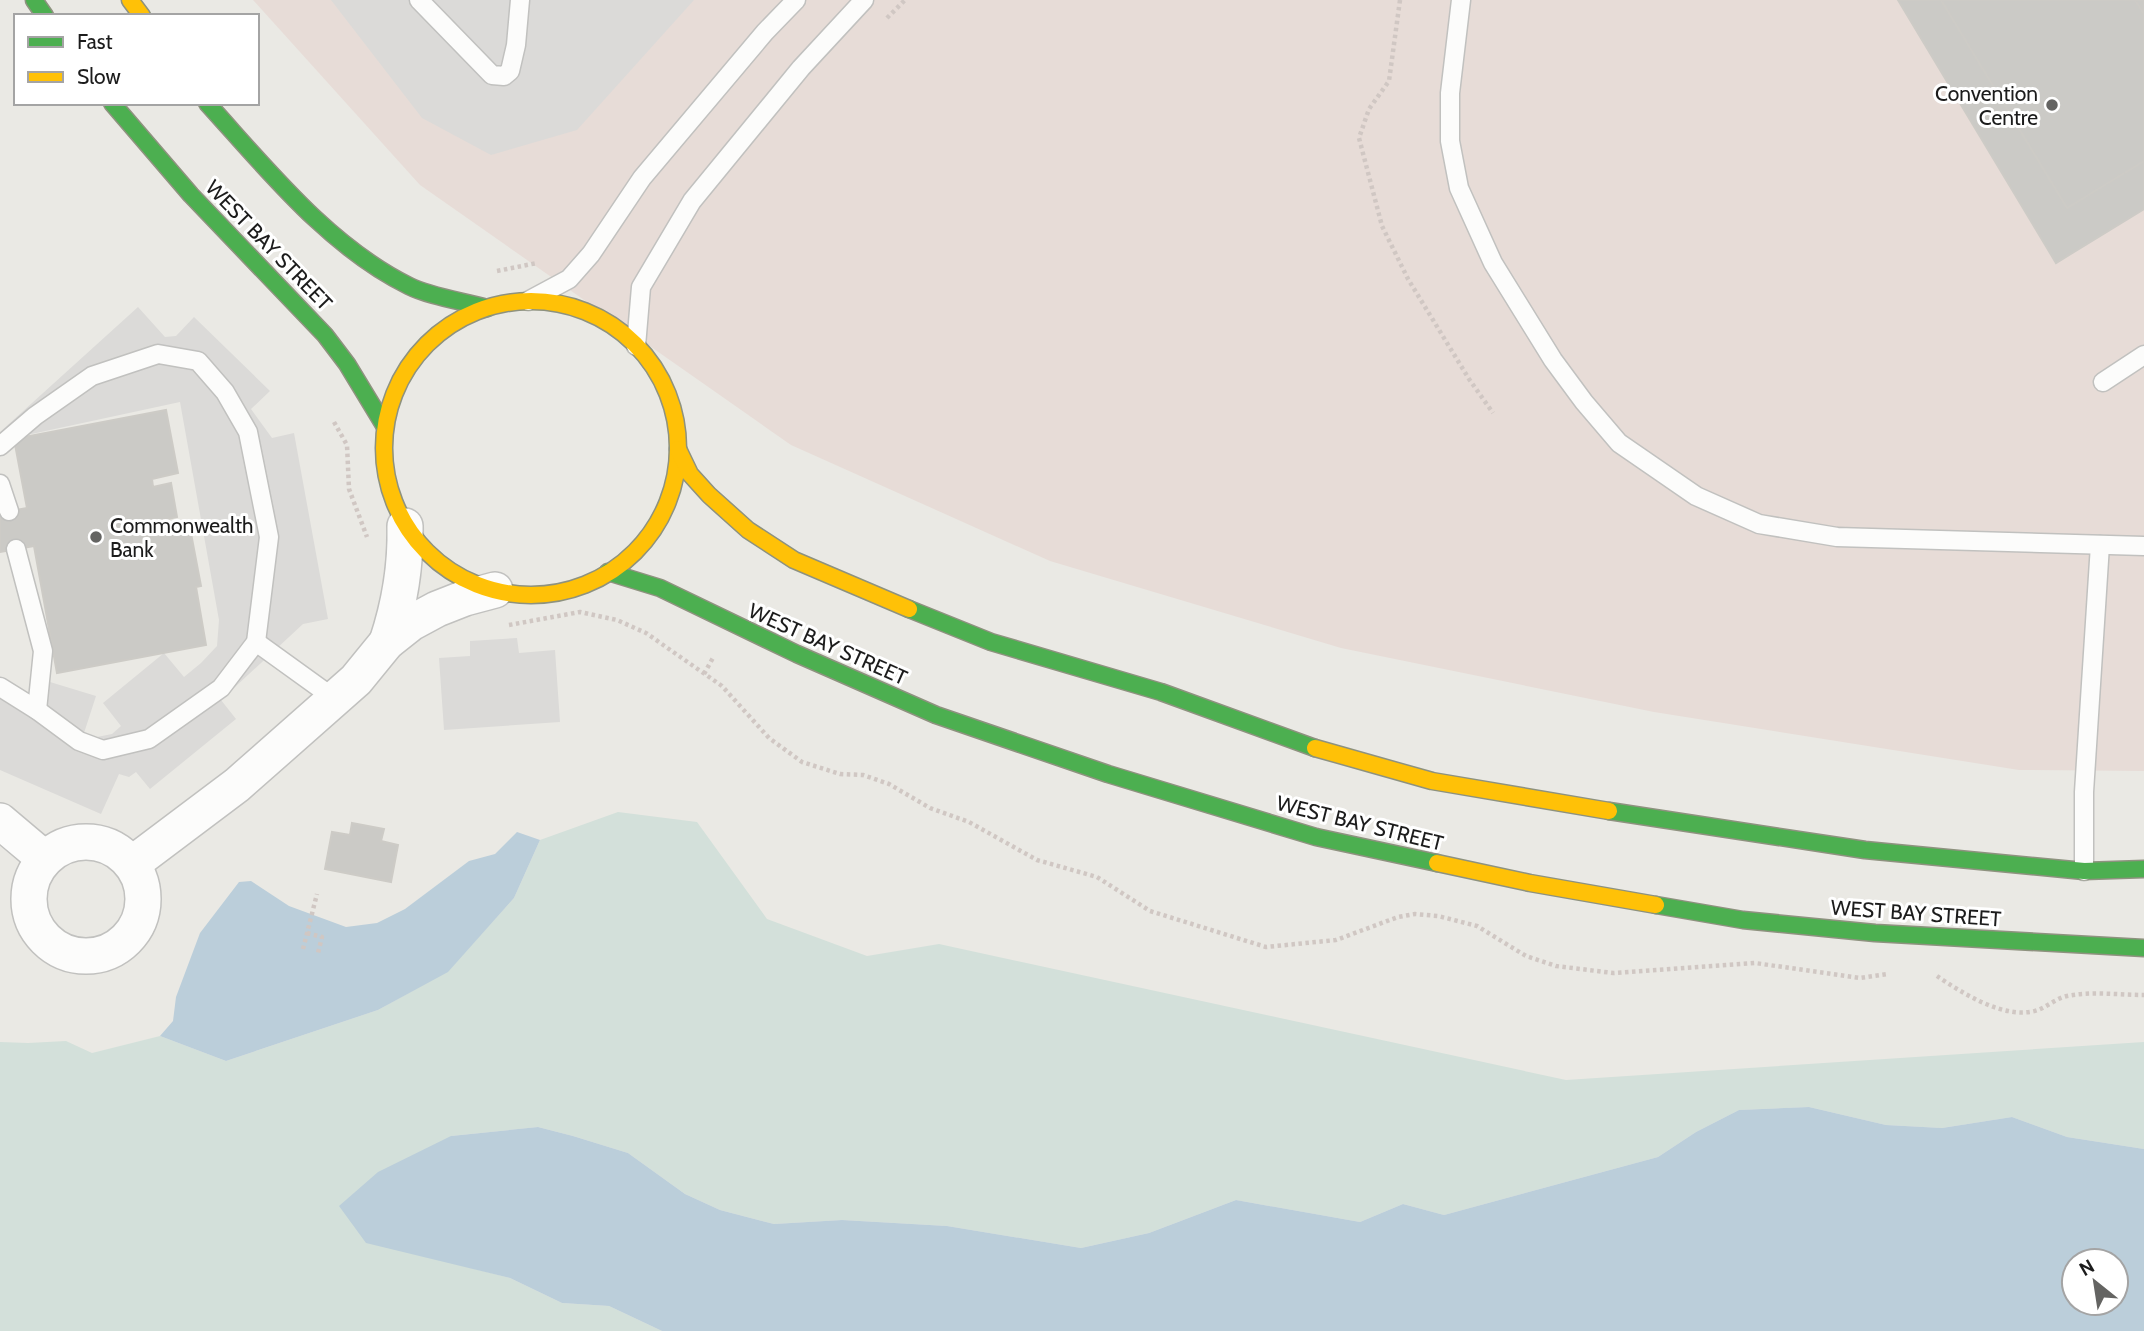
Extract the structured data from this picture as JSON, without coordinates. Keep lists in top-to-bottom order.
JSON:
{
  "streets": {
    "main road": ["WEST BAY STREET"]
  },
  "places": ["Convention Centre", "Commonwealth Bank"],
  "legend": ["Fast", "Slow"],
  "north": "top left"
}
